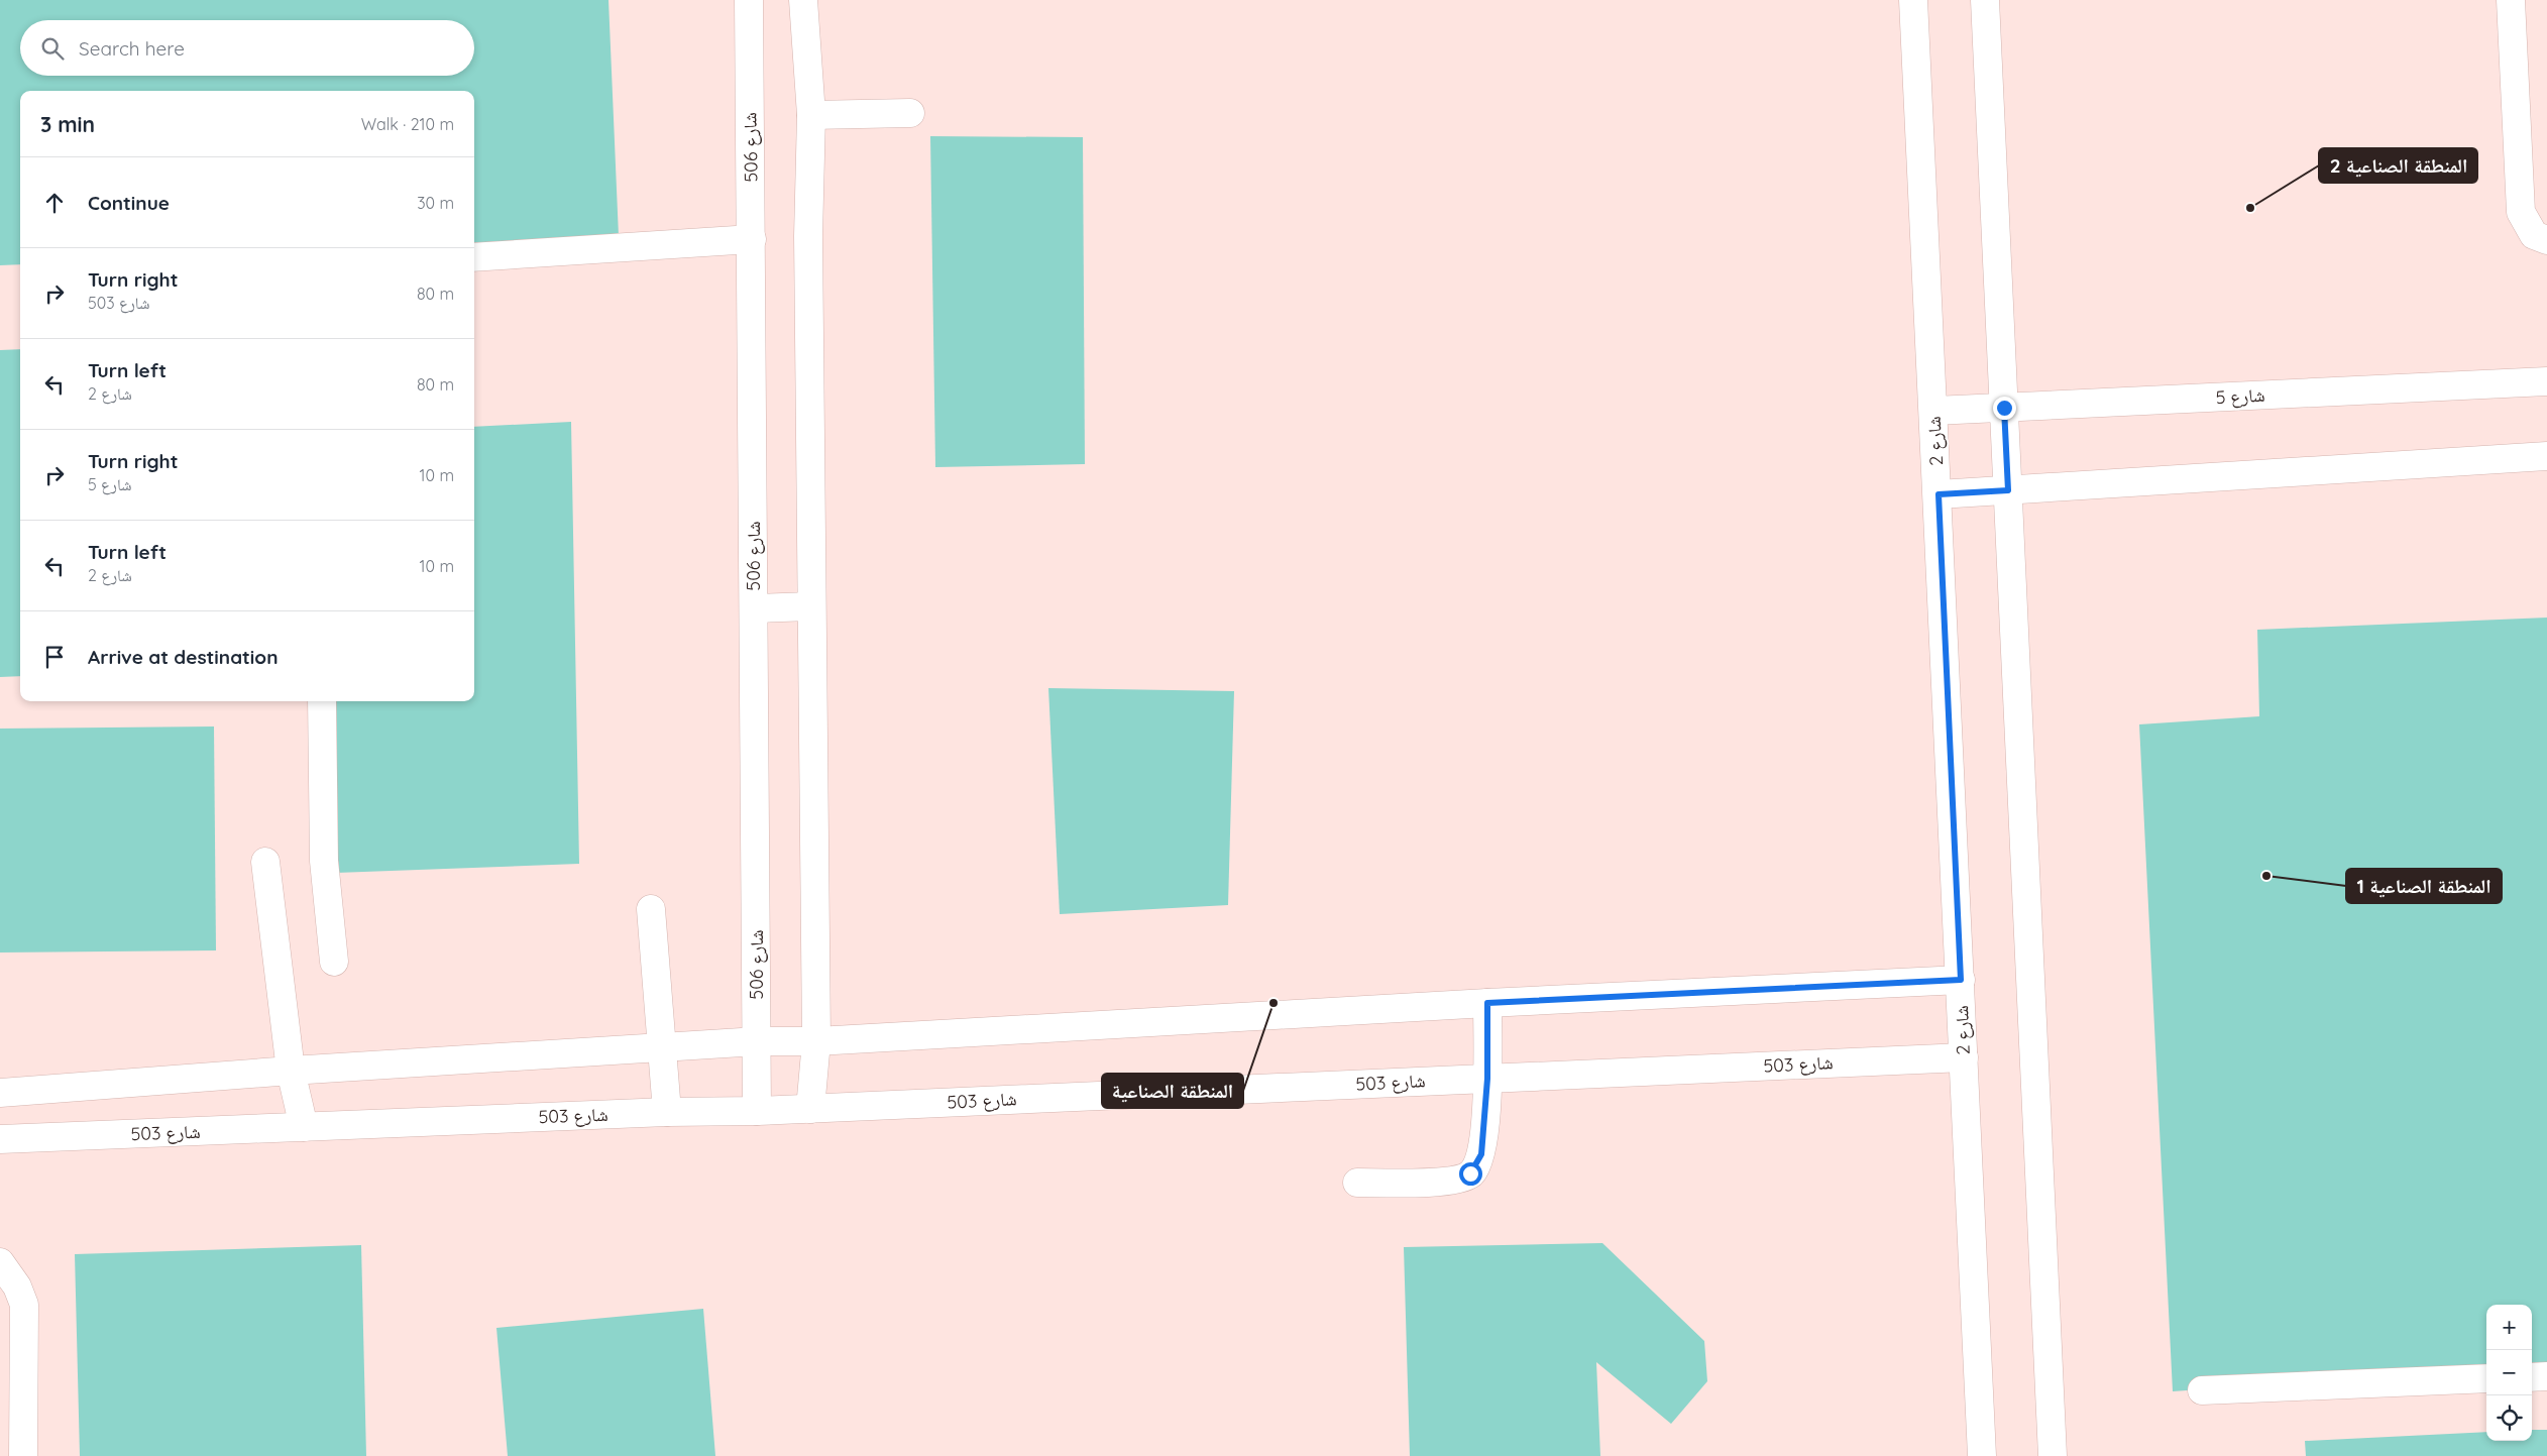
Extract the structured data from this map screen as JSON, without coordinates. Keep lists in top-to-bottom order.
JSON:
{
  "streets": {
    "street": [
      "شارع 506",
      "شارع 5",
      "شارع 2",
      "شارع 503"
    ]
  },
  "crossings": [
    ["شارع 506", "شارع 503"],
    ["شارع 5", "شارع 2"],
    ["شارع 2", "شارع 503"]
  ],
  "places": ["المنطقة الصناعية 2", "المنطقة الصناعية 1", "المنطقة الصناعية"],
  "page": {
    "search": "Search here",
    "heading": ["3 min", "Walk · 210 m"],
    "list": [
      ["Continue", "30 m"],
      ["Turn right", "شارع 503", "80 m"],
      ["Turn left", "شارع 2", "80 m"],
      ["Turn right", "شارع 5", "10 m"],
      ["Turn left", "شارع 2", "10 m"],
      "Arrive at destination"
    ],
    "map_buttons": ["+", "−"]
  }
}
